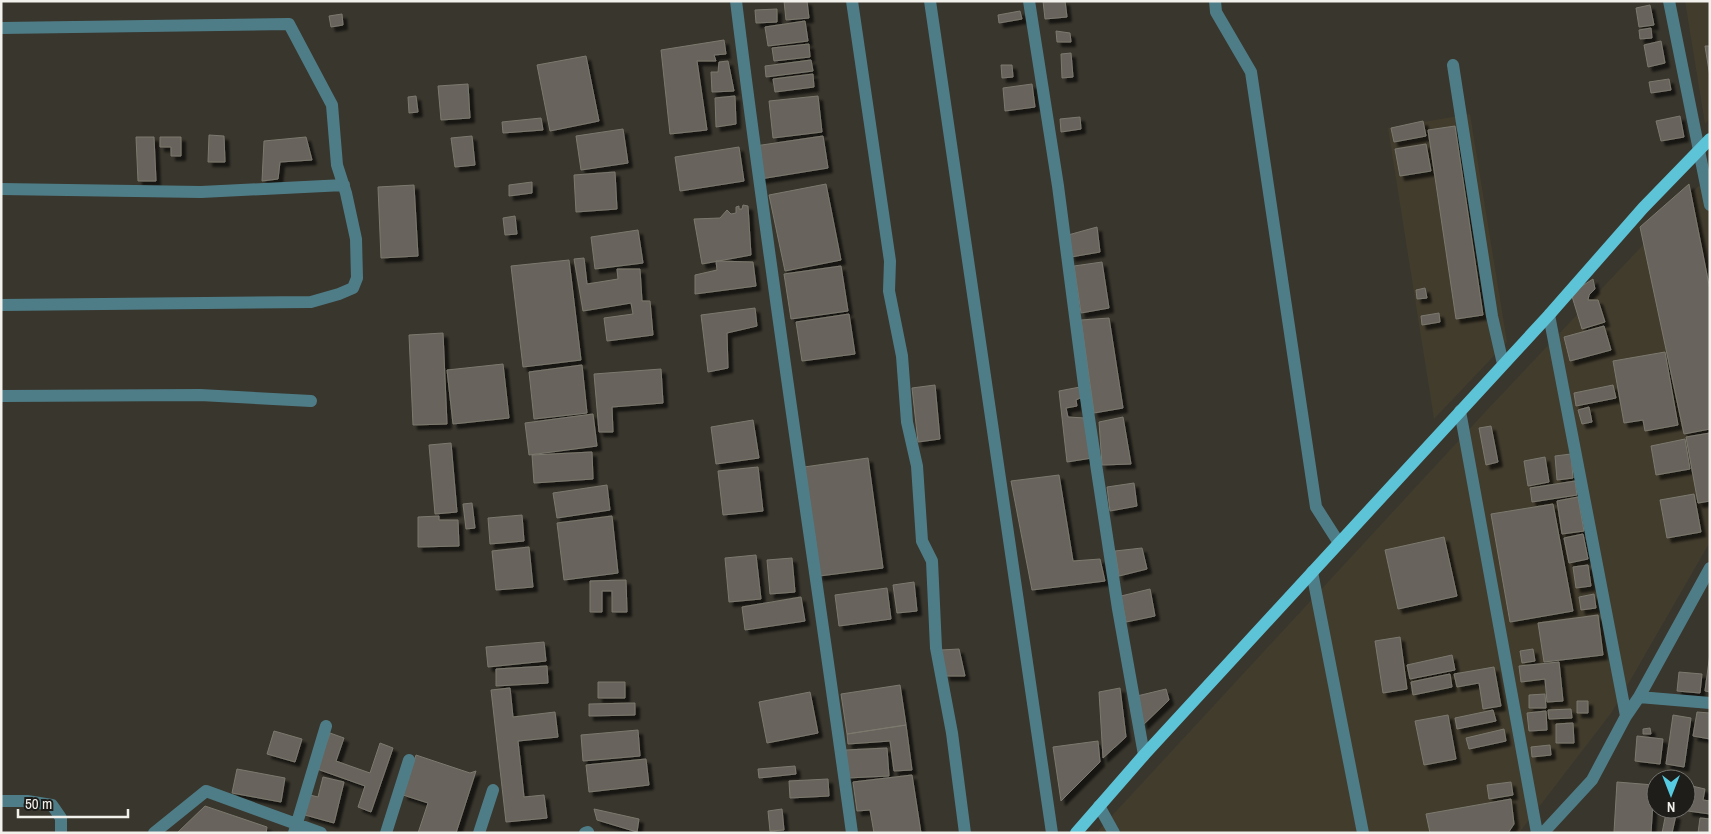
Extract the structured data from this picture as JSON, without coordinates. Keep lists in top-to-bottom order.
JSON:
{
  "scale_bar": "50 m",
  "north": "bottom"
}
